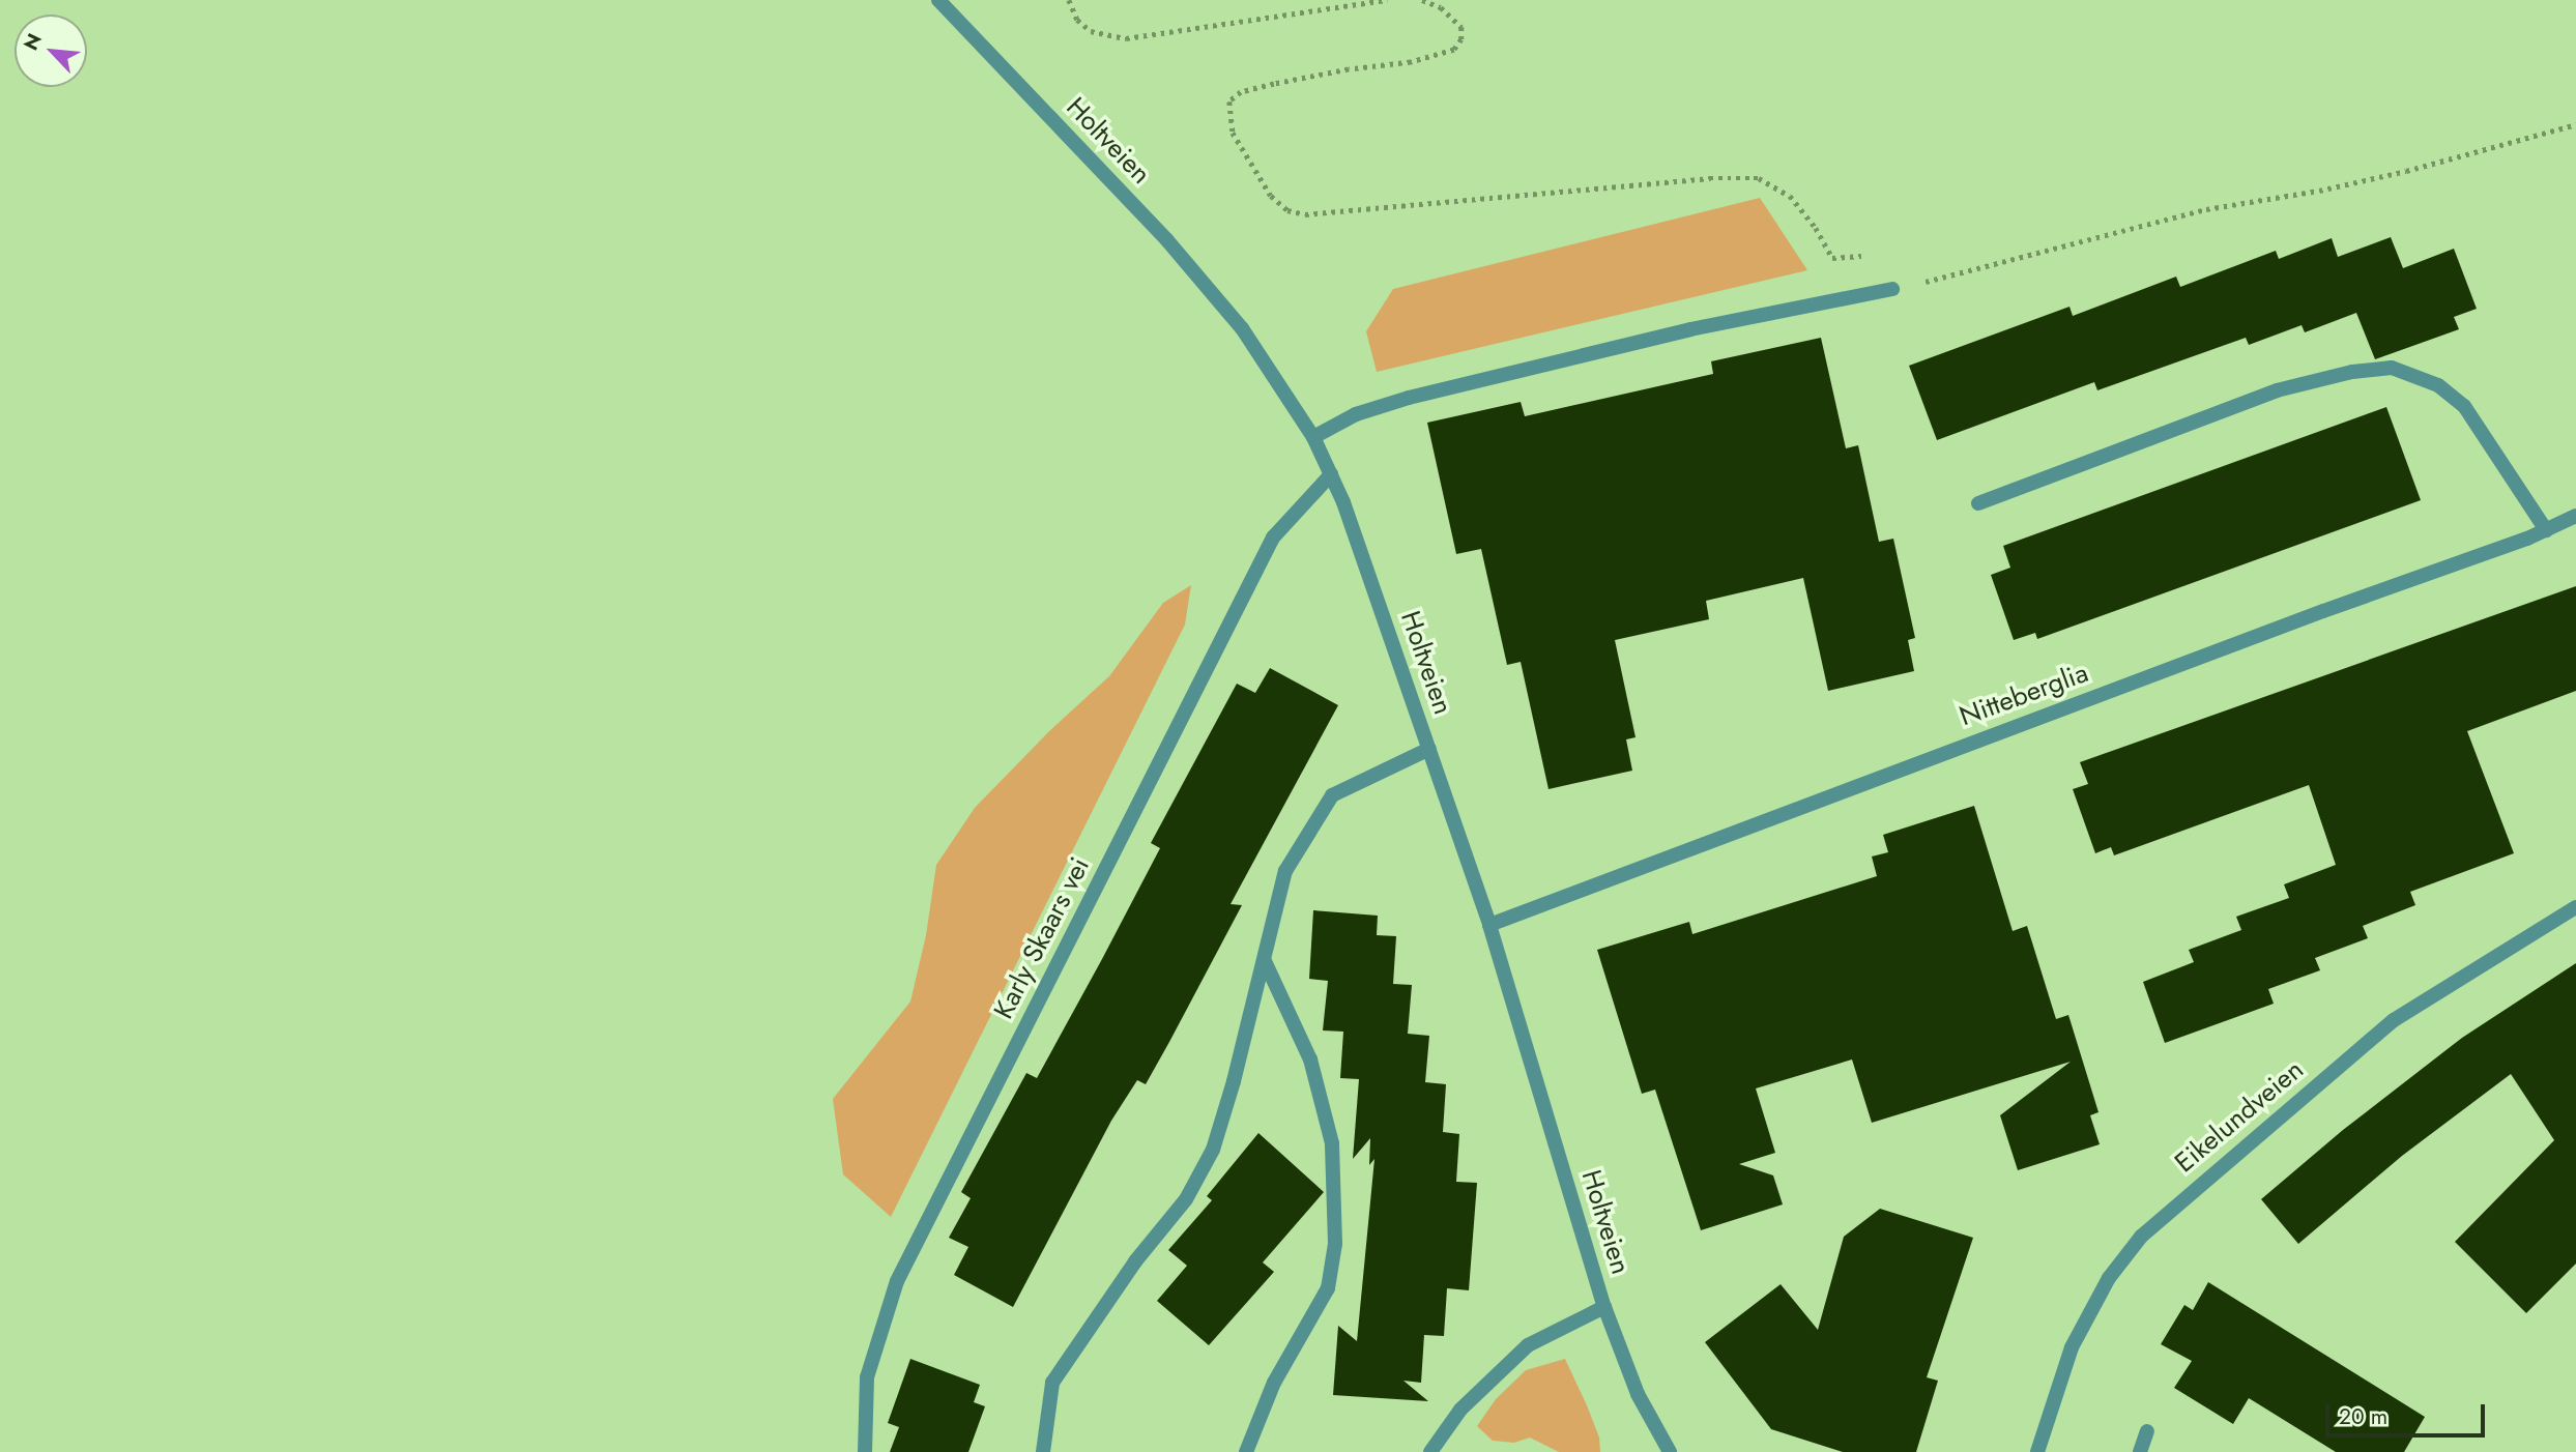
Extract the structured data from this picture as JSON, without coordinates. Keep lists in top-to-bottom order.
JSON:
{
  "streets": {
    "street": [
      "Holtveien",
      "Nitteberglia",
      "Karly Skaars vei",
      "Eikelundveien"
    ]
  },
  "crossings": [
    ["Holtveien", "Nitteberglia"],
    ["Holtveien", "Karly Skaars vei"]
  ],
  "scale_bar": "20 m",
  "north": "top left"
}
